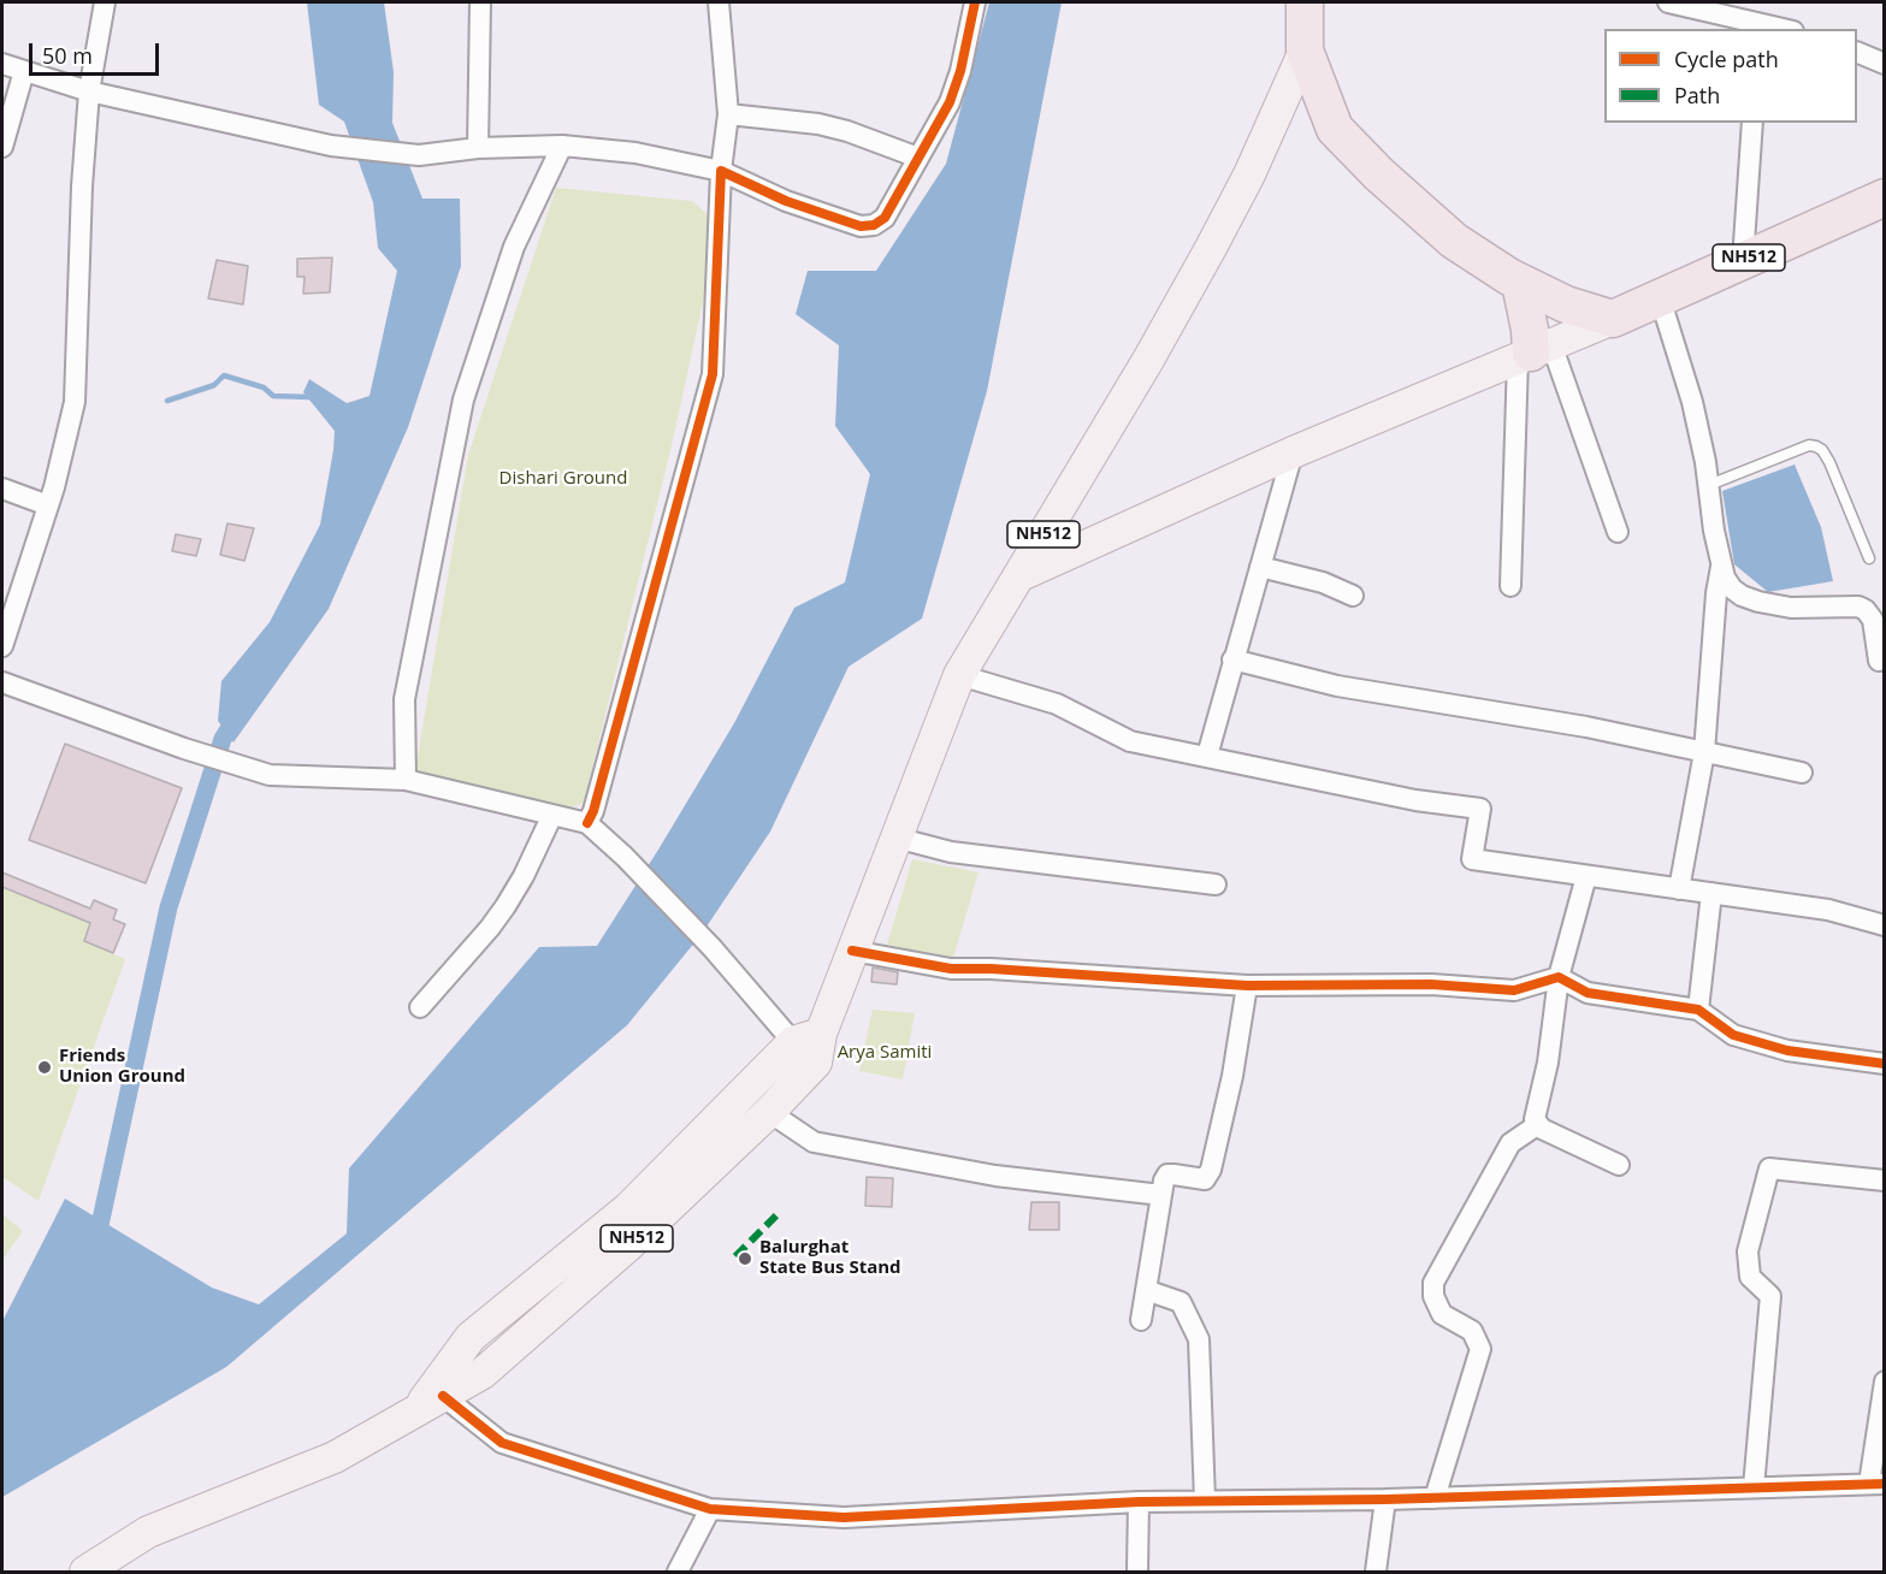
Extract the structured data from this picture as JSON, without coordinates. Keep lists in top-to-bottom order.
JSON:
{
  "streets": {
    "highway": ["NH512"]
  },
  "parks": ["Dishari Ground", "Arya Samiti"],
  "places": ["Friends Union Ground", "Balurghat State Bus Stand"],
  "legend": ["Cycle path", "Path"],
  "scale_bar": "50 m"
}
